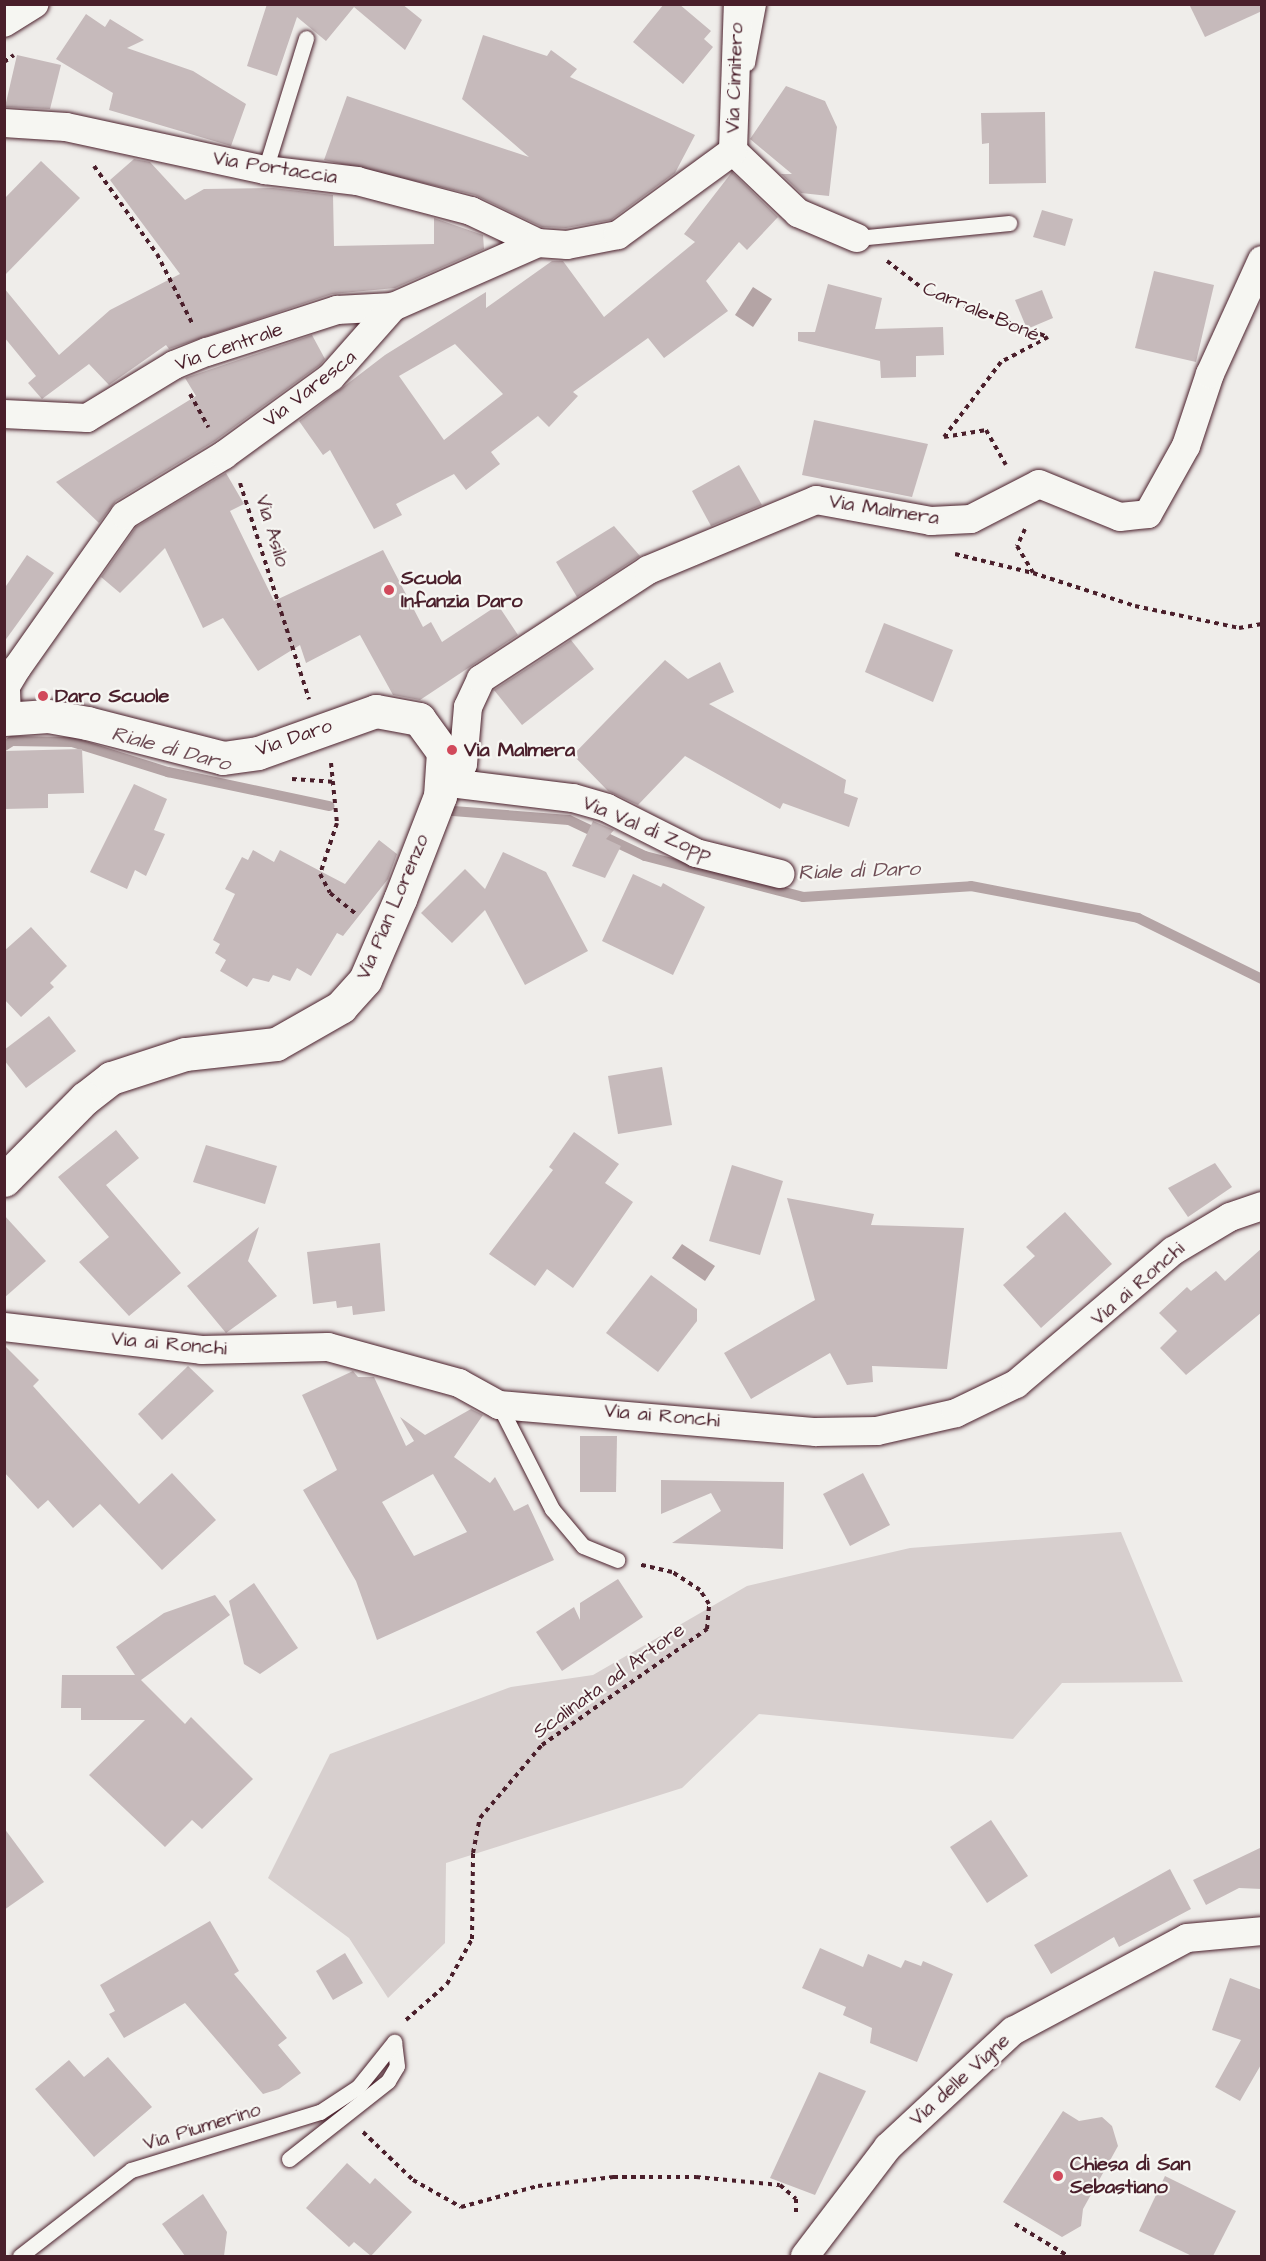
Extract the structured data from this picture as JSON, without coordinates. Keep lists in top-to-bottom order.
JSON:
{
  "streets": {
    "street": [
      "Via Cimitero",
      "Via Portaccia",
      "Via Centrale",
      "Via Varesca",
      "Via Malmera",
      "Via Daro",
      "Via Val di Zopp",
      "Via Pian Lorenzo",
      "Via ai Ronchi",
      "Via delle Vigne"
    ],
    "lane": ["Via Piumerino"],
    "path": ["Carrale Boné", "Via Asilo", "Scalinata ad Artore"]
  },
  "crossings": [
    ["Via Cimitero", "Via Varesca"],
    ["Via Portaccia", "Via Varesca"],
    ["Via Centrale", "Via Varesca"],
    ["Via Centrale", "Via Asilo"],
    ["Via Varesca", "Via Asilo"],
    ["Via Varesca", "Via Daro"],
    ["Via Malmera", "Via Daro"],
    ["Via Malmera", "Via Val di Zopp"],
    ["Via Malmera", "Via Pian Lorenzo"],
    ["Via Daro", "Via Val di Zopp"],
    ["Via Daro", "Via Pian Lorenzo"],
    ["Via Val di Zopp", "Via Pian Lorenzo"]
  ],
  "water": ["Riale di Daro"],
  "places": [
    "Scuola Infanzia Daro",
    "Daro Scuole",
    "Via Malmera",
    "Chiesa di San Sebastiano"
  ]
}
